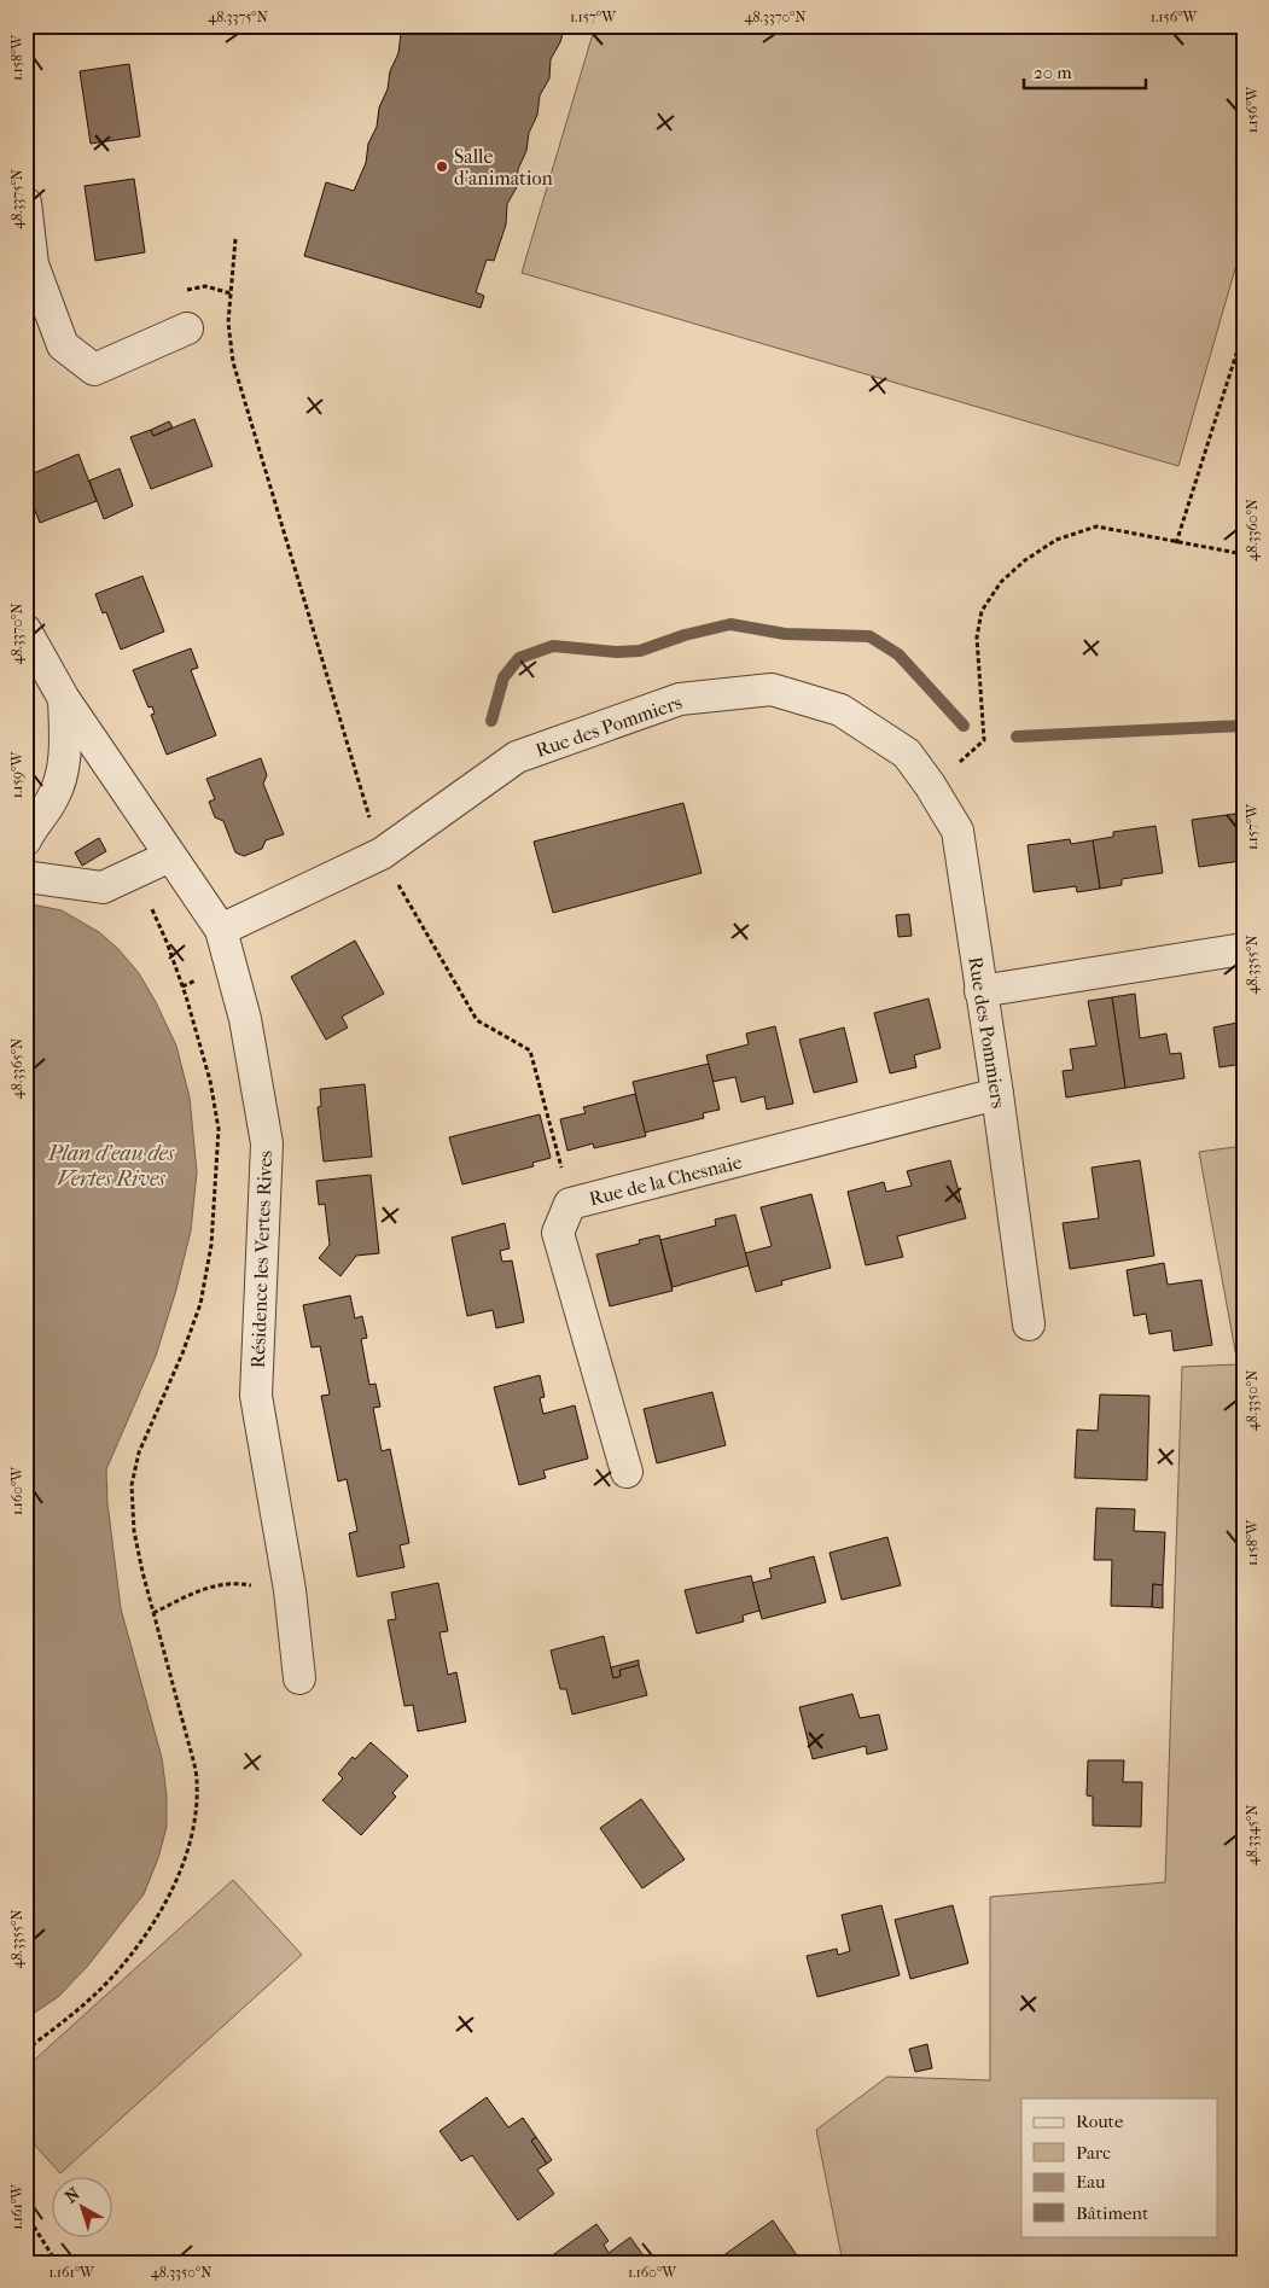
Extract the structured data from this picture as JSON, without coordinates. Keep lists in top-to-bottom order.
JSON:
{
  "streets": {
    "street": ["Rue des Pommiers", "Rue de la Chesnaie", "Résidence les Vertes Rives"]
  },
  "crossings": [
    ["Rue des Pommiers", "Rue de la Chesnaie"],
    ["Rue des Pommiers", "Résidence les Vertes Rives"]
  ],
  "water": ["Plan d'eau des Vertes Rives"],
  "places": ["Salle d'animation"],
  "legend": [
    "Route",
    "Parc",
    "Eau",
    "Bâtiment"
  ],
  "scale_bar": "20 m",
  "north": "top left",
  "coordinates": [
    "48.3375°N",
    "1.157°W",
    "48.3370°N",
    "1.156°W",
    "1.158°W",
    "48.3360°N",
    "1.159°W",
    "48.3355°N",
    "48.3365°N",
    "48.3350°N",
    "1.160°W",
    "48.3345°N",
    "1.161°W"
  ]
}
